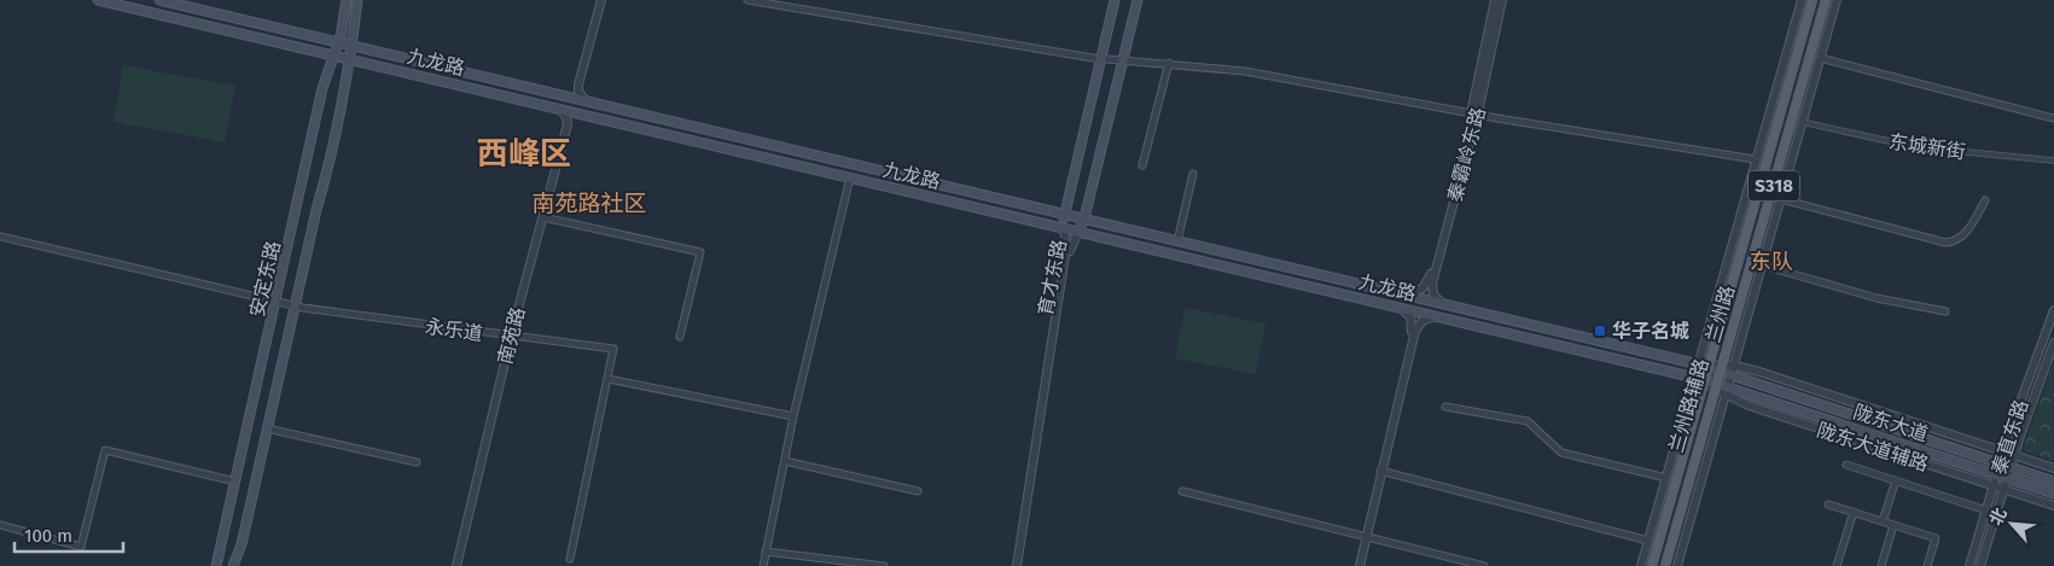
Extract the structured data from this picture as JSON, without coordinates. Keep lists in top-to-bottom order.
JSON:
{
  "streets": {
    "main road": [
      "九龙路",
      "S318",
      "育才东路",
      "安定东路",
      "兰州路",
      "陇东大道"
    ],
    "street": [
      "东城新街",
      "秦霸岭东路",
      "永乐道",
      "南苑路",
      "兰州路辅路",
      "秦直东路",
      "陇东大道辅路"
    ]
  },
  "crossings": [
    ["九龙路", "秦霸岭东路"],
    ["九龙路", "育才东路"],
    ["九龙路", "安定东路"],
    ["九龙路", "兰州路"],
    ["九龙路", "南苑路"],
    ["九龙路", "兰州路辅路"],
    ["九龙路", "陇东大道"],
    ["九龙路", "陇东大道辅路"],
    ["东城新街", "兰州路辅路"],
    ["安定东路", "永乐道"],
    ["兰州路", "兰州路辅路"],
    ["兰州路", "陇东大道"],
    ["兰州路", "陇东大道辅路"],
    ["永乐道", "南苑路"],
    ["兰州路辅路", "陇东大道"],
    ["兰州路辅路", "陇东大道辅路"],
    ["陇东大道", "秦直东路"],
    ["陇东大道", "陇东大道辅路"],
    ["秦直东路", "陇东大道辅路"]
  ],
  "districts": ["西峰区", "南苑路社区", "东队"],
  "places": {
    "transit": ["华子名城"]
  },
  "scale_bar": "100 m",
  "north": "top left"
}
